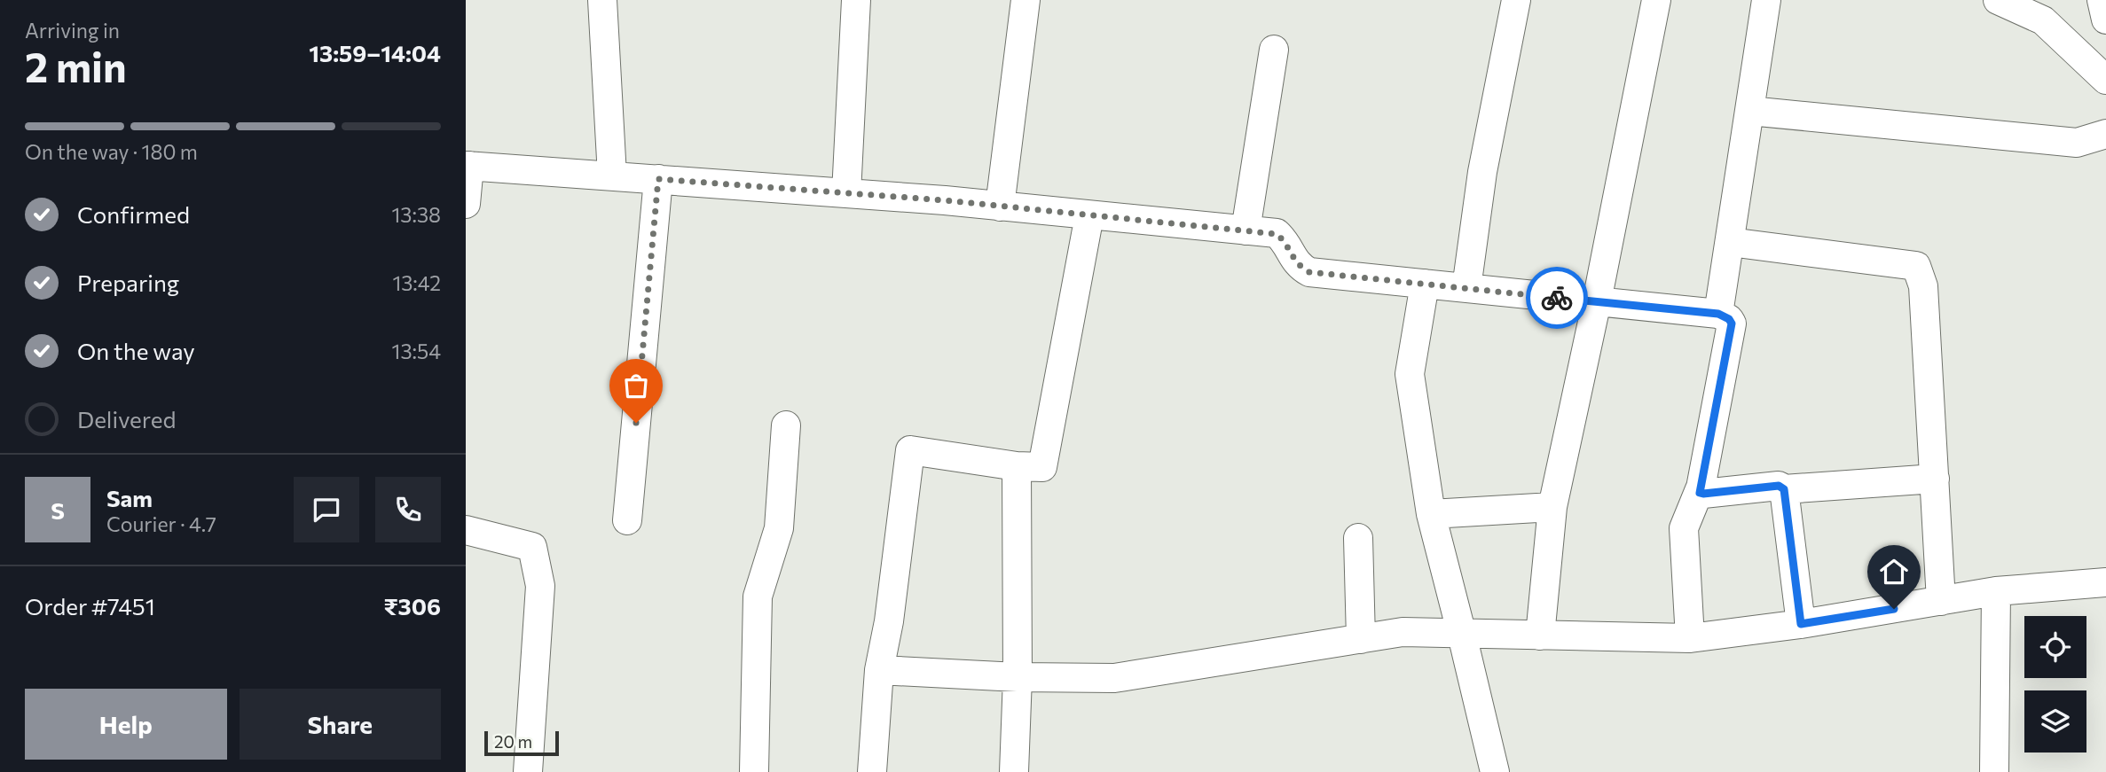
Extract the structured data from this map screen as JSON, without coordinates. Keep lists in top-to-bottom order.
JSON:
{
  "scale_bar": "20 m",
  "page": {
    "heading": ["2 min", "Arriving in", "13:59–14:04"],
    "panel": [
      "Sam",
      "Courier · 4.7",
      "Order #7451",
      "₹306"
    ],
    "bar": "On the way · 180 m",
    "list": [
      ["Confirmed", "13:38"],
      ["Preparing", "13:42"],
      ["On the way", "13:54"],
      "Delivered"
    ],
    "round": "S",
    "buttons": ["Help", "Share"],
    "scale": "20 m"
  }
}
